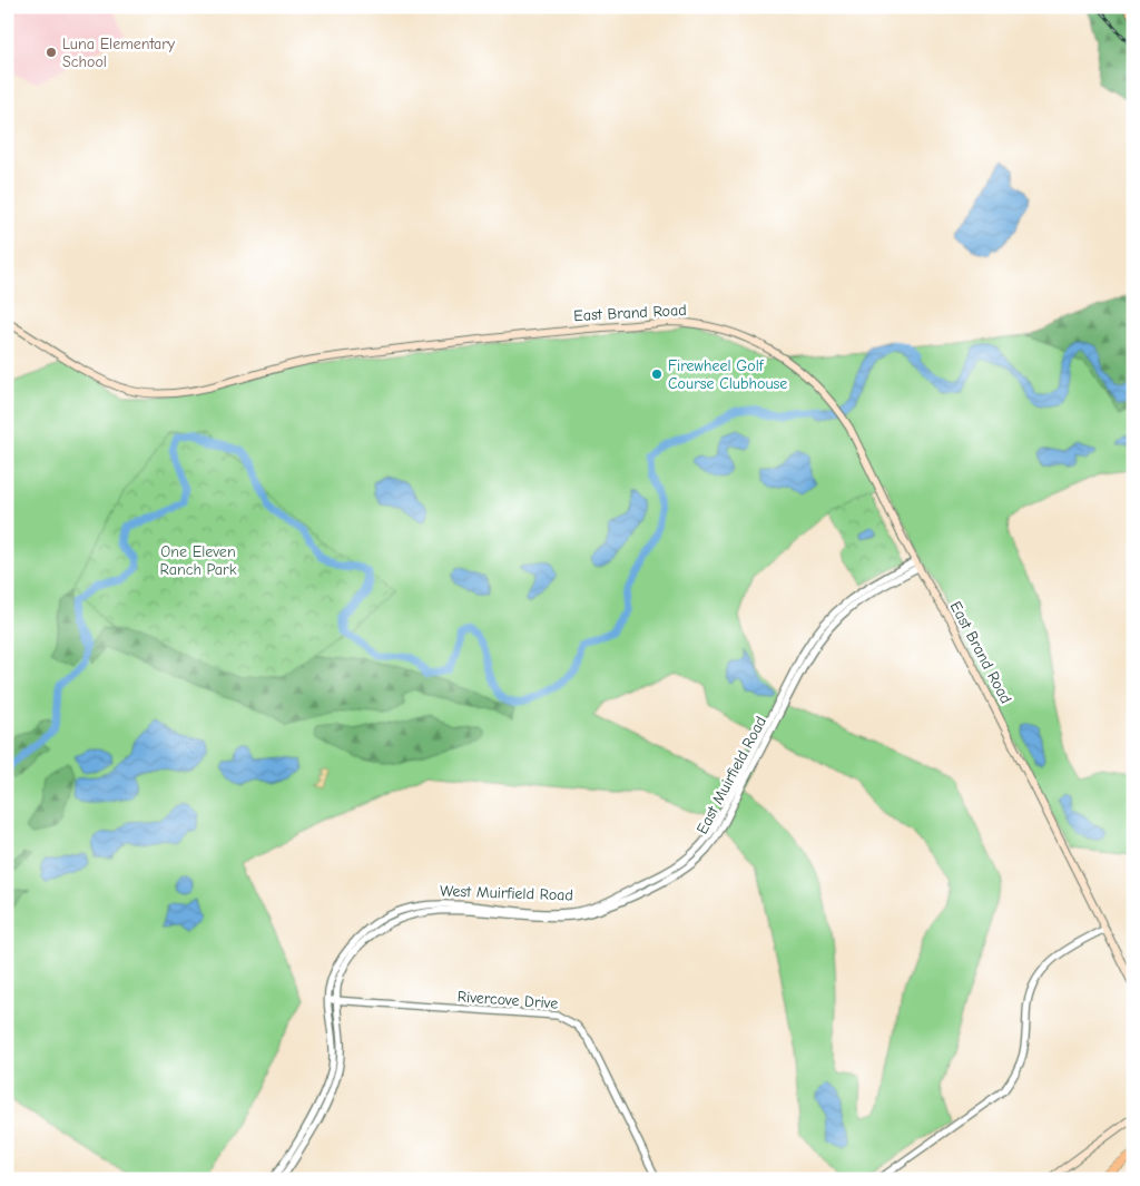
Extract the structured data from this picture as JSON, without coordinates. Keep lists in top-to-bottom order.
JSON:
{
  "streets": {
    "main road": ["East Brand Road"],
    "street": ["East Muirfield Road", "West Muirfield Road", "Rivercove Drive"]
  },
  "crossings": [
    ["East Brand Road", "East Muirfield Road"],
    ["East Muirfield Road", "West Muirfield Road"],
    ["West Muirfield Road", "Rivercove Drive"]
  ],
  "parks": ["One Eleven Ranch Park"],
  "places": ["Luna Elementary School", "Firewheel Golf Course Clubhouse"]
}
